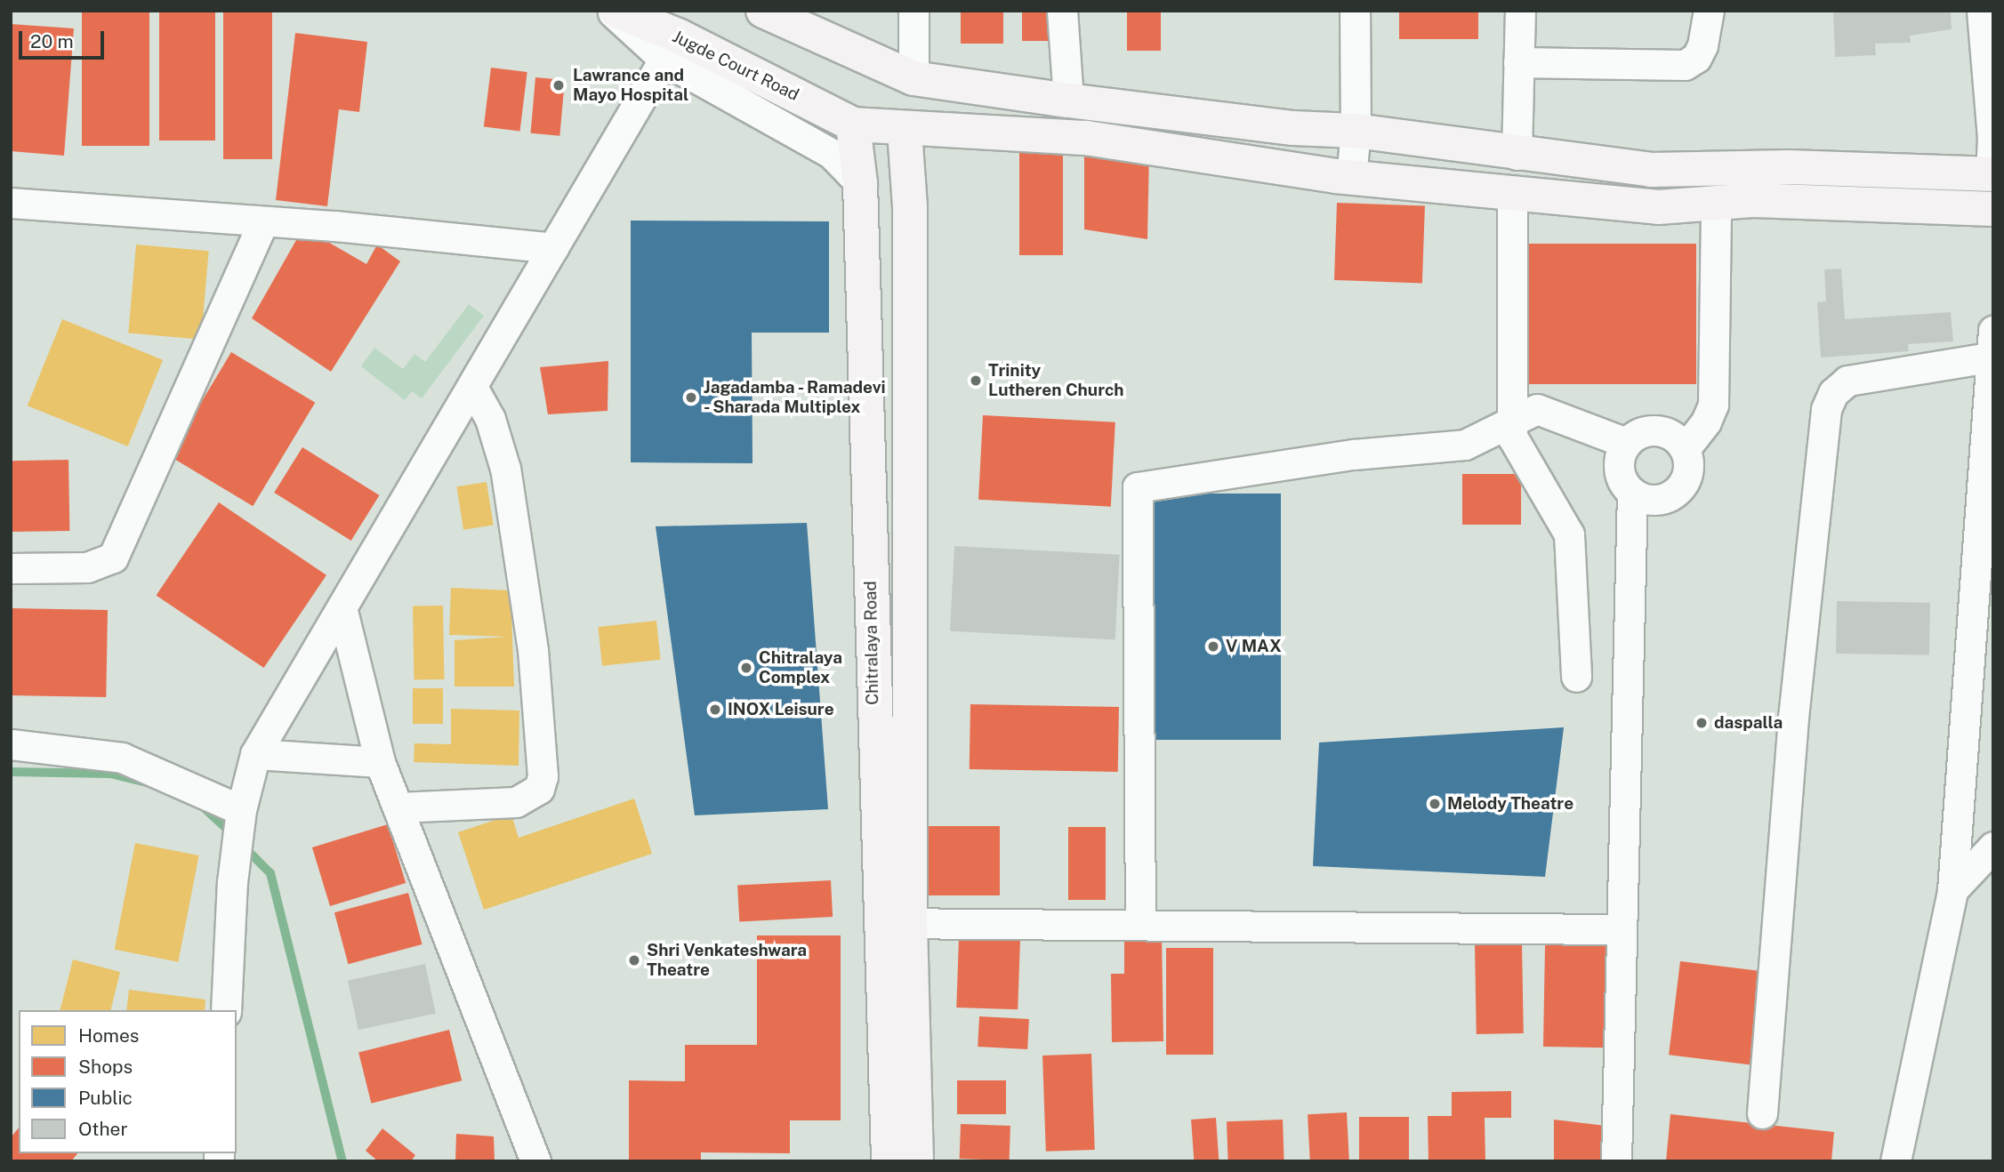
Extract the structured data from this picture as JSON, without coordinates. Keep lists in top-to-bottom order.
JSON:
{
  "streets": {
    "main road": ["Jugde Court Road", "Chitralaya Road"]
  },
  "crossings": [
    ["Jugde Court Road", "Chitralaya Road"]
  ],
  "places": [
    "Lawrance and Mayo Hospital",
    "Trinity Lutheren Church",
    "Jagadamba - Ramadevi - Sharada Multiplex",
    "V MAX",
    "Chitralaya Complex",
    "INOX Leisure",
    "daspalla",
    "Melody Theatre",
    "Shri Venkateshwara Theatre"
  ],
  "legend": [
    "Homes",
    "Shops",
    "Public",
    "Other"
  ],
  "scale_bar": "20 m"
}
